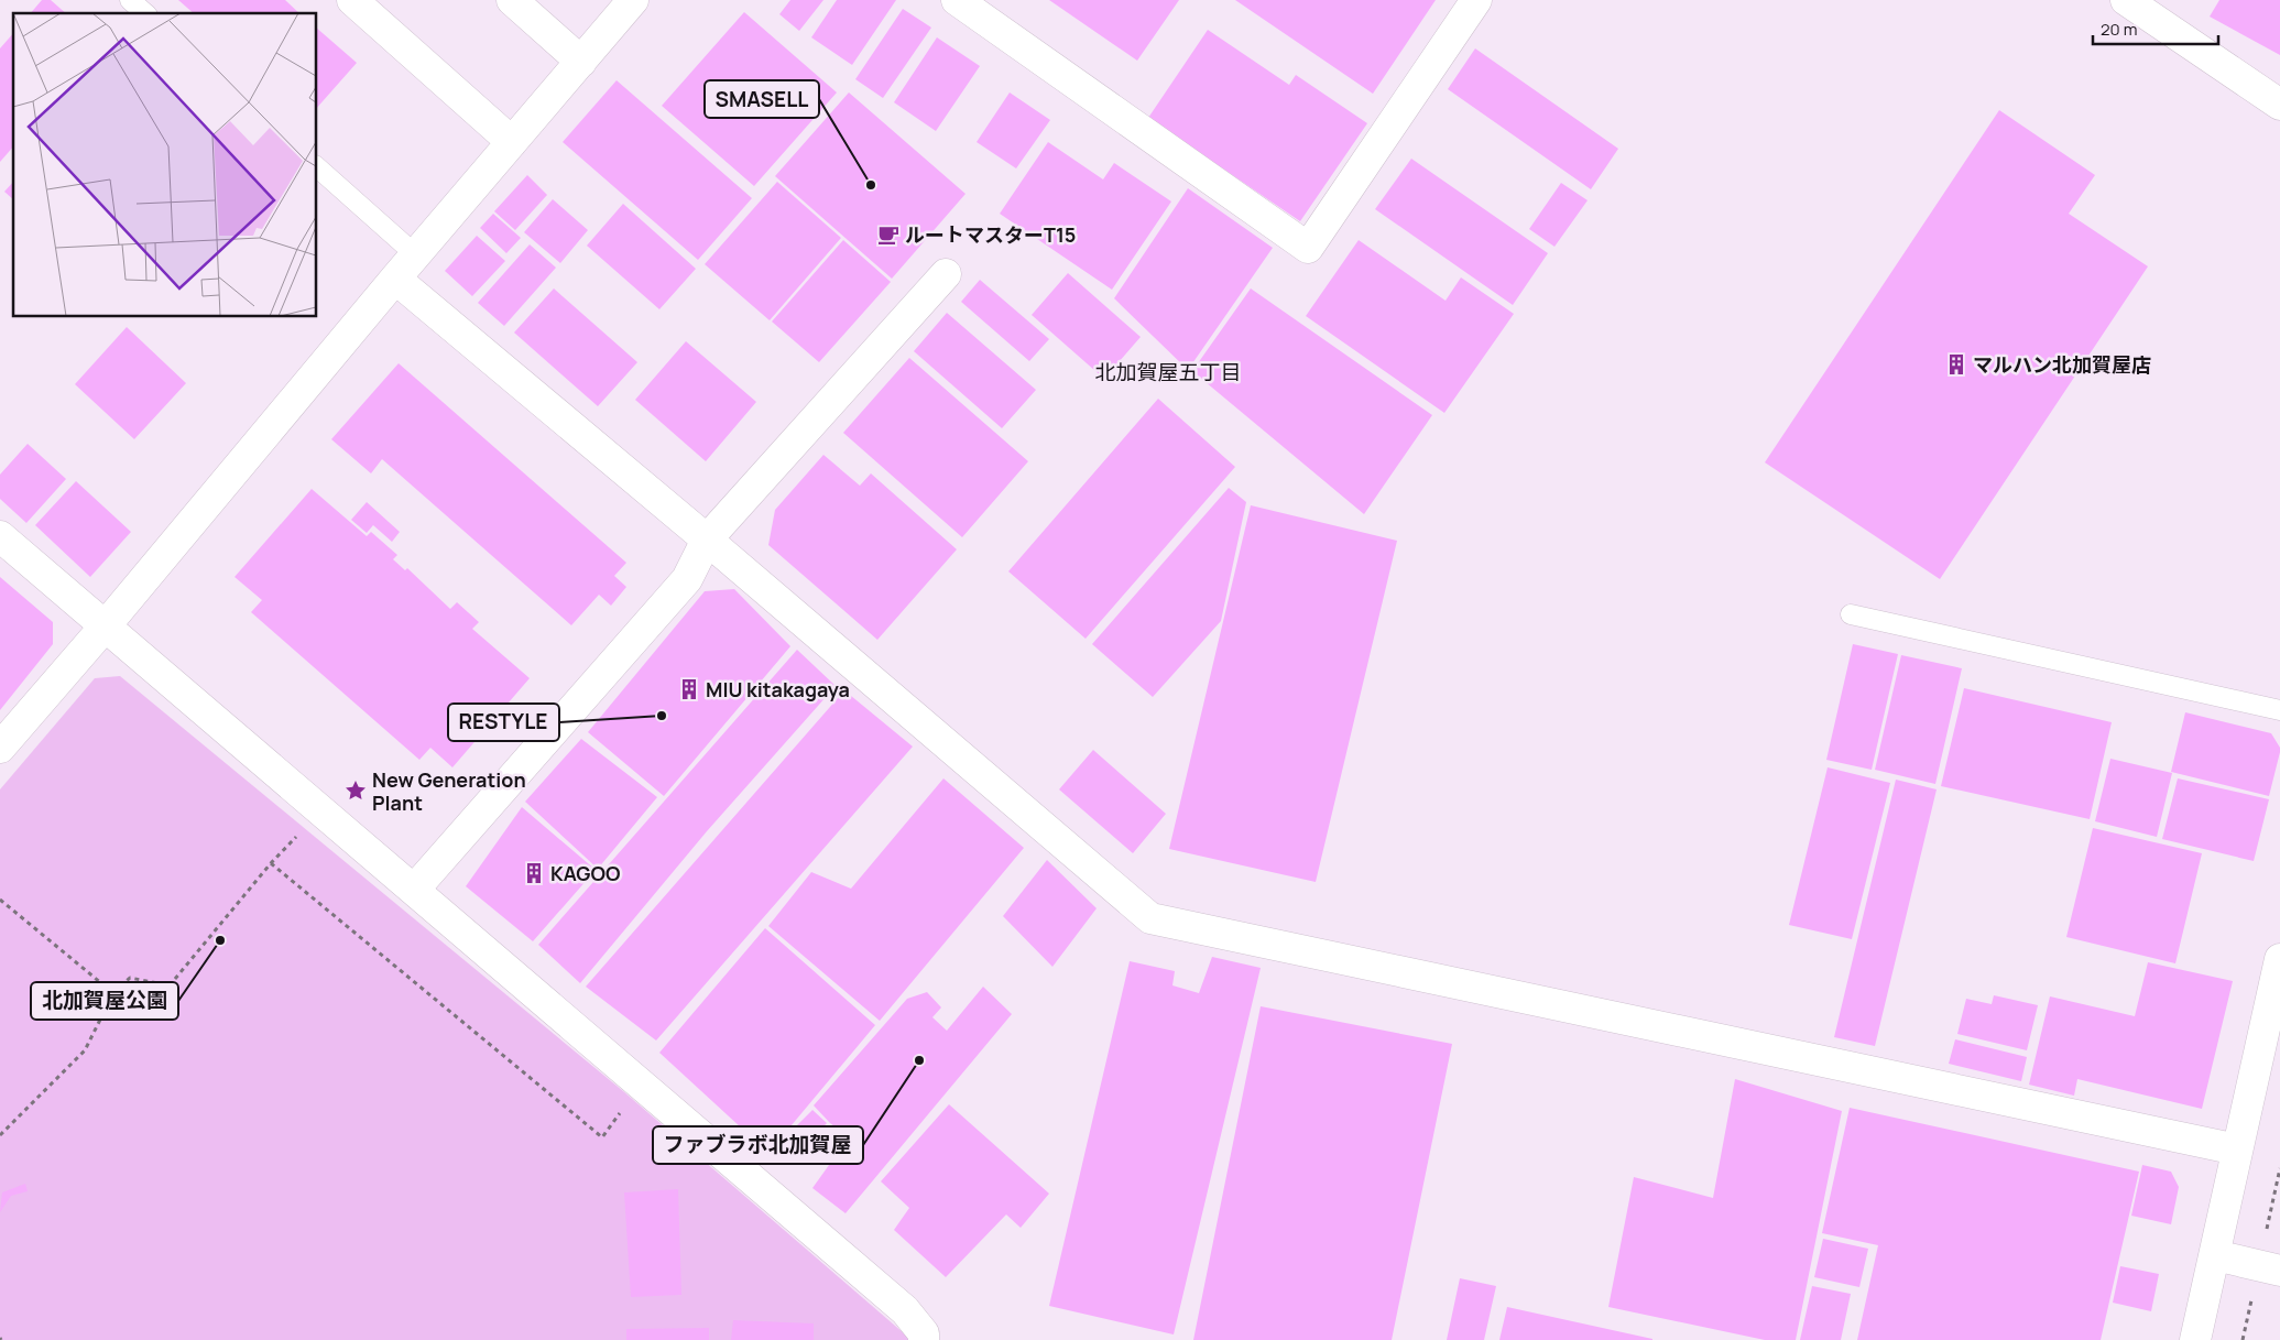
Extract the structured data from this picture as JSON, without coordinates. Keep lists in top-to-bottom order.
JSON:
{
  "districts": ["北加賀屋五丁目"],
  "places": {
    "other": [
      "SMASELL",
      "RESTYLE",
      "北加賀屋公園",
      "ファブラボ北加賀屋"
    ],
    "cafe": ["ルートマスターT15"],
    "building": ["マルハン北加賀屋店", "MIU kitakagaya", "KAGOO"],
    "place": ["New Generation Plant"]
  },
  "scale_bar": "20 m"
}
